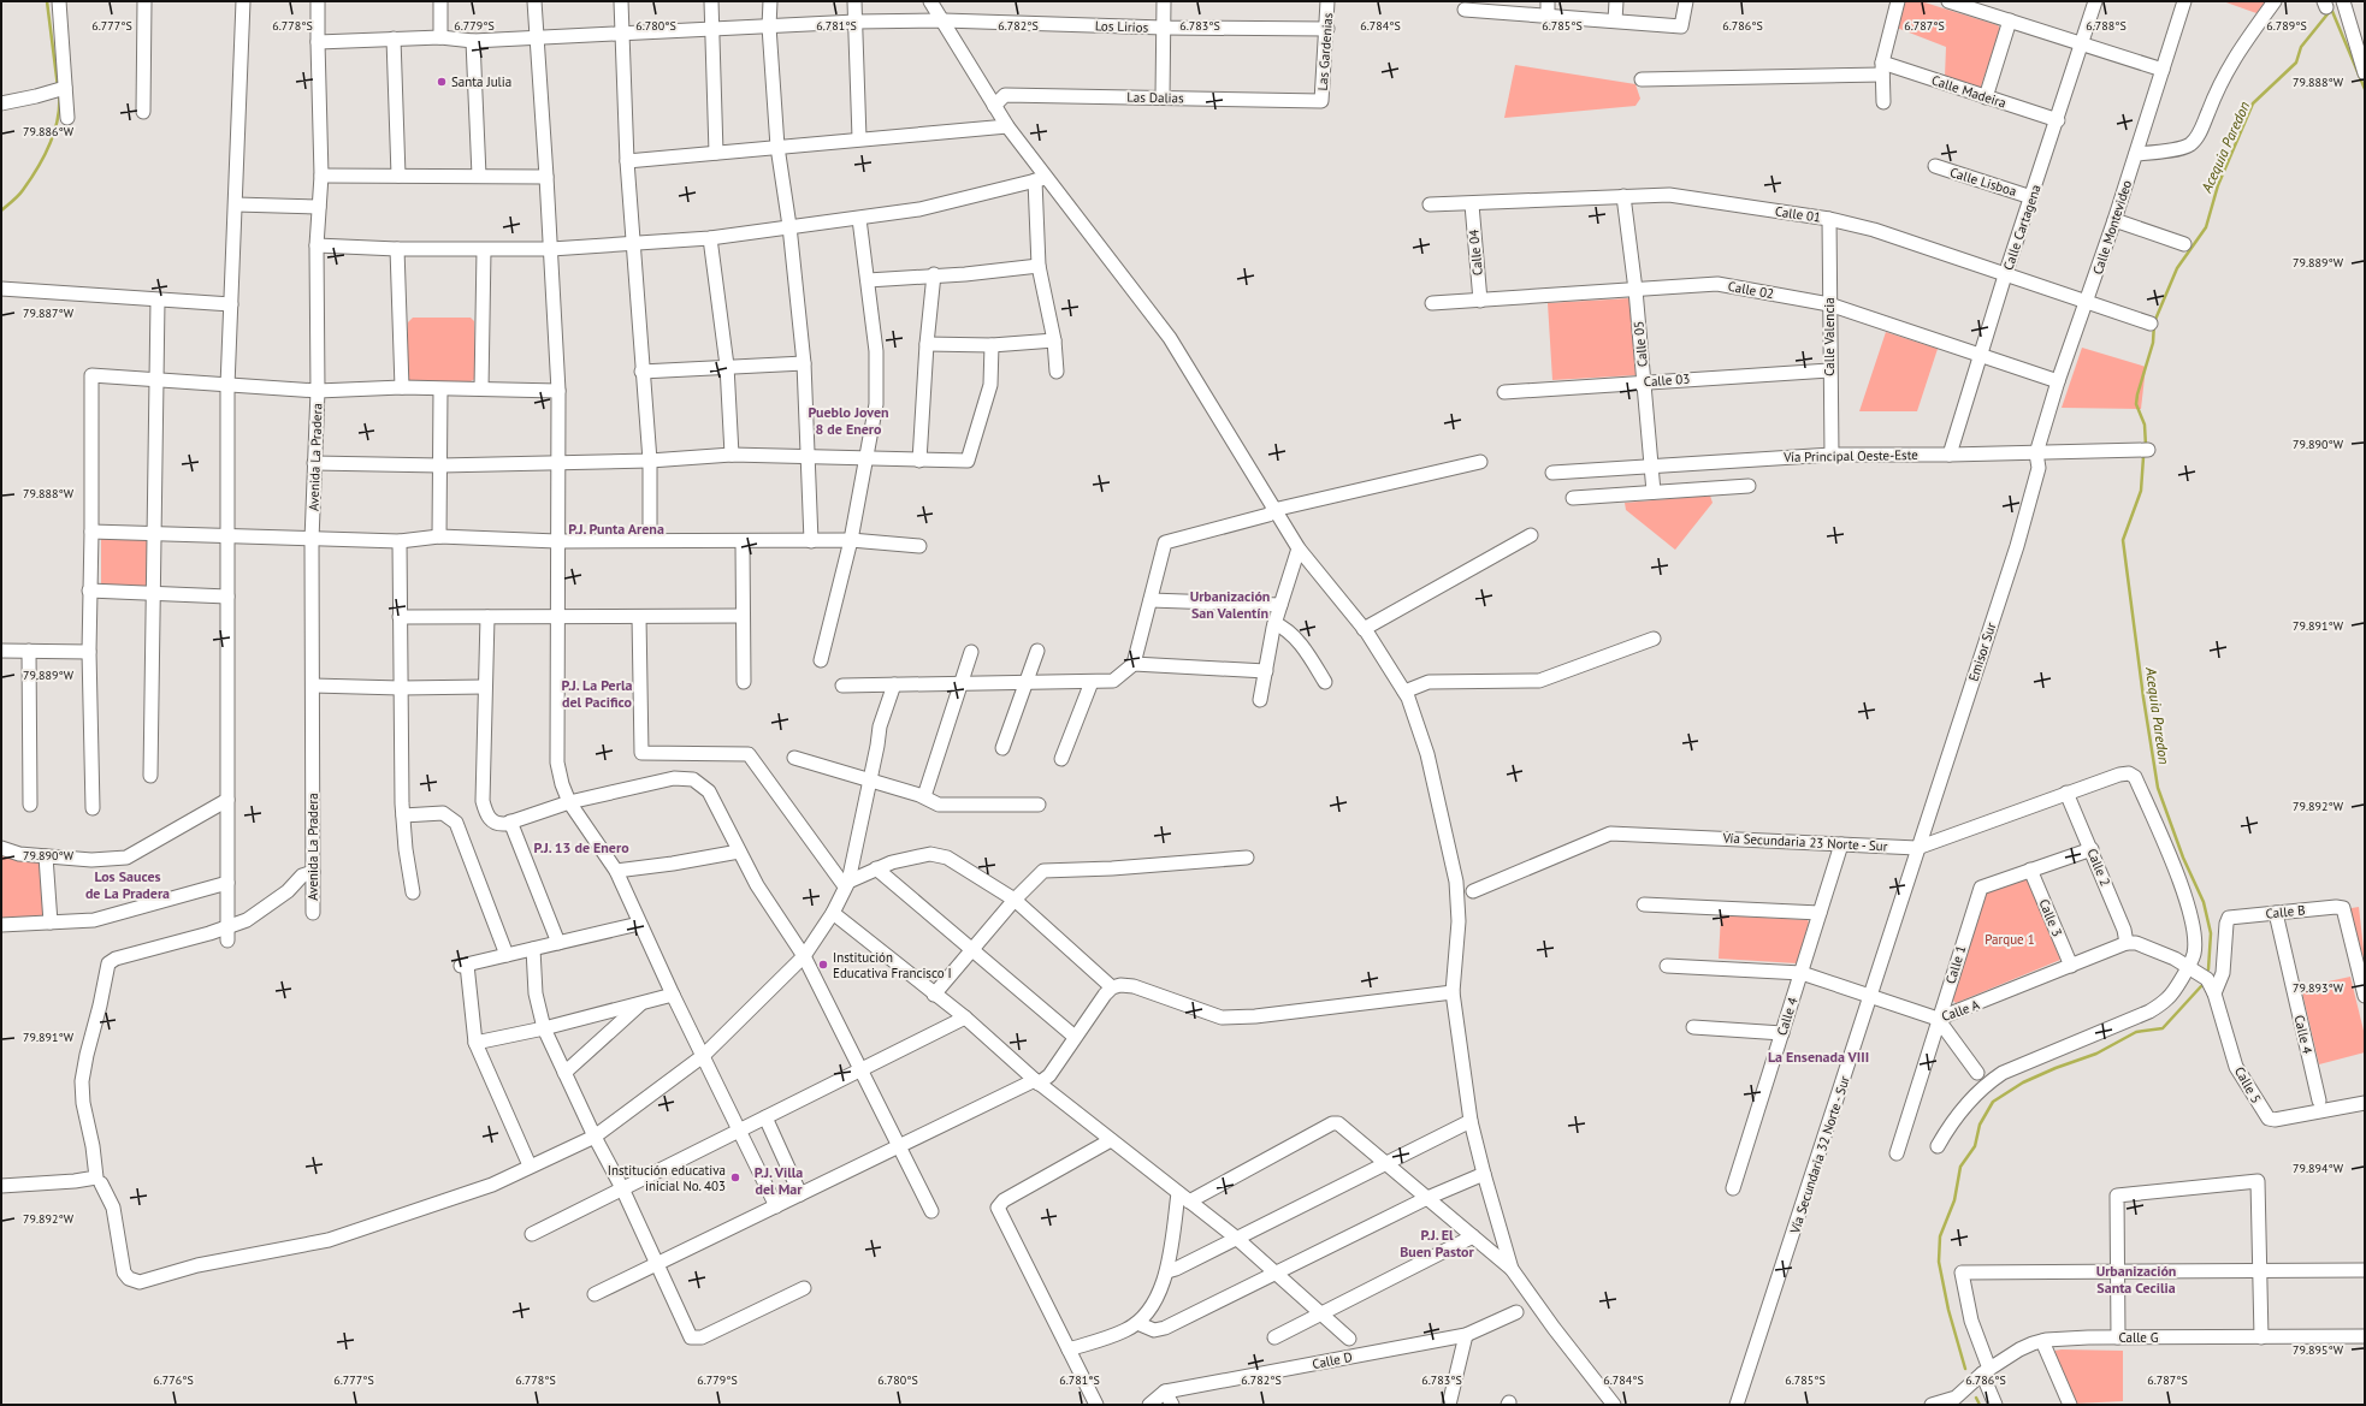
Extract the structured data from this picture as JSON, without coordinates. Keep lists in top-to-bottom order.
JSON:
{
  "streets": {
    "street": [
      "Los Lirios",
      "Las Gardenias",
      "Calle Madeira",
      "Las Dalias",
      "Calle Lisboa",
      "Calle 01",
      "Calle Cartagena",
      "Calle Montevideo",
      "Calle 04",
      "Calle 02",
      "Calle Valencia",
      "Calle 05",
      "Calle 03",
      "Vía Principal Oeste-Este",
      "Avenida La Pradera",
      "Emisor Sur",
      "Vía Secundaria 23 Norte - Sur",
      "Calle 2",
      "Calle B",
      "Calle 3",
      "Calle 1",
      "Calle A",
      "Calle 4",
      "Calle 5",
      "Vía Secundaria 32 Norte - Sur",
      "Calle G",
      "Calle D"
    ]
  },
  "crossings": [
    ["Los Lirios", "Las Gardenias"],
    ["Los Lirios", "Avenida La Pradera"],
    ["Las Gardenias", "Las Dalias"],
    ["Calle Madeira", "Calle Cartagena"],
    ["Calle Lisboa", "Calle Cartagena"],
    ["Calle 01", "Calle Cartagena"],
    ["Calle 01", "Calle Montevideo"],
    ["Calle 01", "Calle 04"],
    ["Calle 01", "Calle Valencia"],
    ["Calle 01", "Calle 05"],
    ["Calle Cartagena", "Calle 02"],
    ["Calle Cartagena", "Vía Principal Oeste-Este"],
    ["Calle Montevideo", "Calle 02"],
    ["Calle Montevideo", "Vía Principal Oeste-Este"],
    ["Calle Montevideo", "Emisor Sur"],
    ["Calle 04", "Calle 02"],
    ["Calle 02", "Calle Valencia"],
    ["Calle 02", "Calle 05"],
    ["Calle Valencia", "Calle 03"],
    ["Calle Valencia", "Vía Principal Oeste-Este"],
    ["Calle 05", "Calle 03"],
    ["Calle 05", "Vía Principal Oeste-Este"],
    ["Vía Principal Oeste-Este", "Emisor Sur"],
    ["Emisor Sur", "Vía Secundaria 23 Norte - Sur"],
    ["Emisor Sur", "Vía Secundaria 32 Norte - Sur"],
    ["Vía Secundaria 23 Norte - Sur", "Calle 2"],
    ["Vía Secundaria 23 Norte - Sur", "Calle 4"],
    ["Vía Secundaria 23 Norte - Sur", "Calle 5"],
    ["Vía Secundaria 23 Norte - Sur", "Vía Secundaria 32 Norte - Sur"],
    ["Calle 2", "Calle 1"],
    ["Calle 2", "Calle A"],
    ["Calle B", "Calle 4"],
    ["Calle B", "Calle 5"],
    ["Calle 3", "Calle 1"],
    ["Calle 3", "Calle A"],
    ["Calle 1", "Calle A"],
    ["Calle A", "Calle 4"],
    ["Calle A", "Vía Secundaria 32 Norte - Sur"]
  ],
  "districts": [
    "Pueblo Joven 8 de Enero",
    "P.J. Punta Arena",
    "Urbanización San Valentín",
    "P.J. La Perla del Pacifico",
    "P.J. 13 de Enero",
    "Los Sauces de La Pradera",
    "La Ensenada VIII",
    "P.J. Villa del Mar",
    "P.J. El Buen Pastor",
    "Urbanización Santa Cecilia"
  ],
  "water": ["Acequia Paredon"],
  "parks": ["Parque 1"],
  "places": ["Santa Julia", "Institución Educativa Francisco I", "Institución educativa inicial No. 403"],
  "coordinates": [
    "6.785°S",
    "6.777°S",
    "6.778°S",
    "6.779°S",
    "6.780°S",
    "6.781°S",
    "6.782°S",
    "6.783°S",
    "6.784°S",
    "6.786°S",
    "6.787°S",
    "6.788°S",
    "6.789°S",
    "79.888°W",
    "79.886°W",
    "79.889°W",
    "79.887°W",
    "79.890°W",
    "79.891°W",
    "79.892°W",
    "79.893°W",
    "79.894°W",
    "79.895°W",
    "6.776°S"
  ]
}
